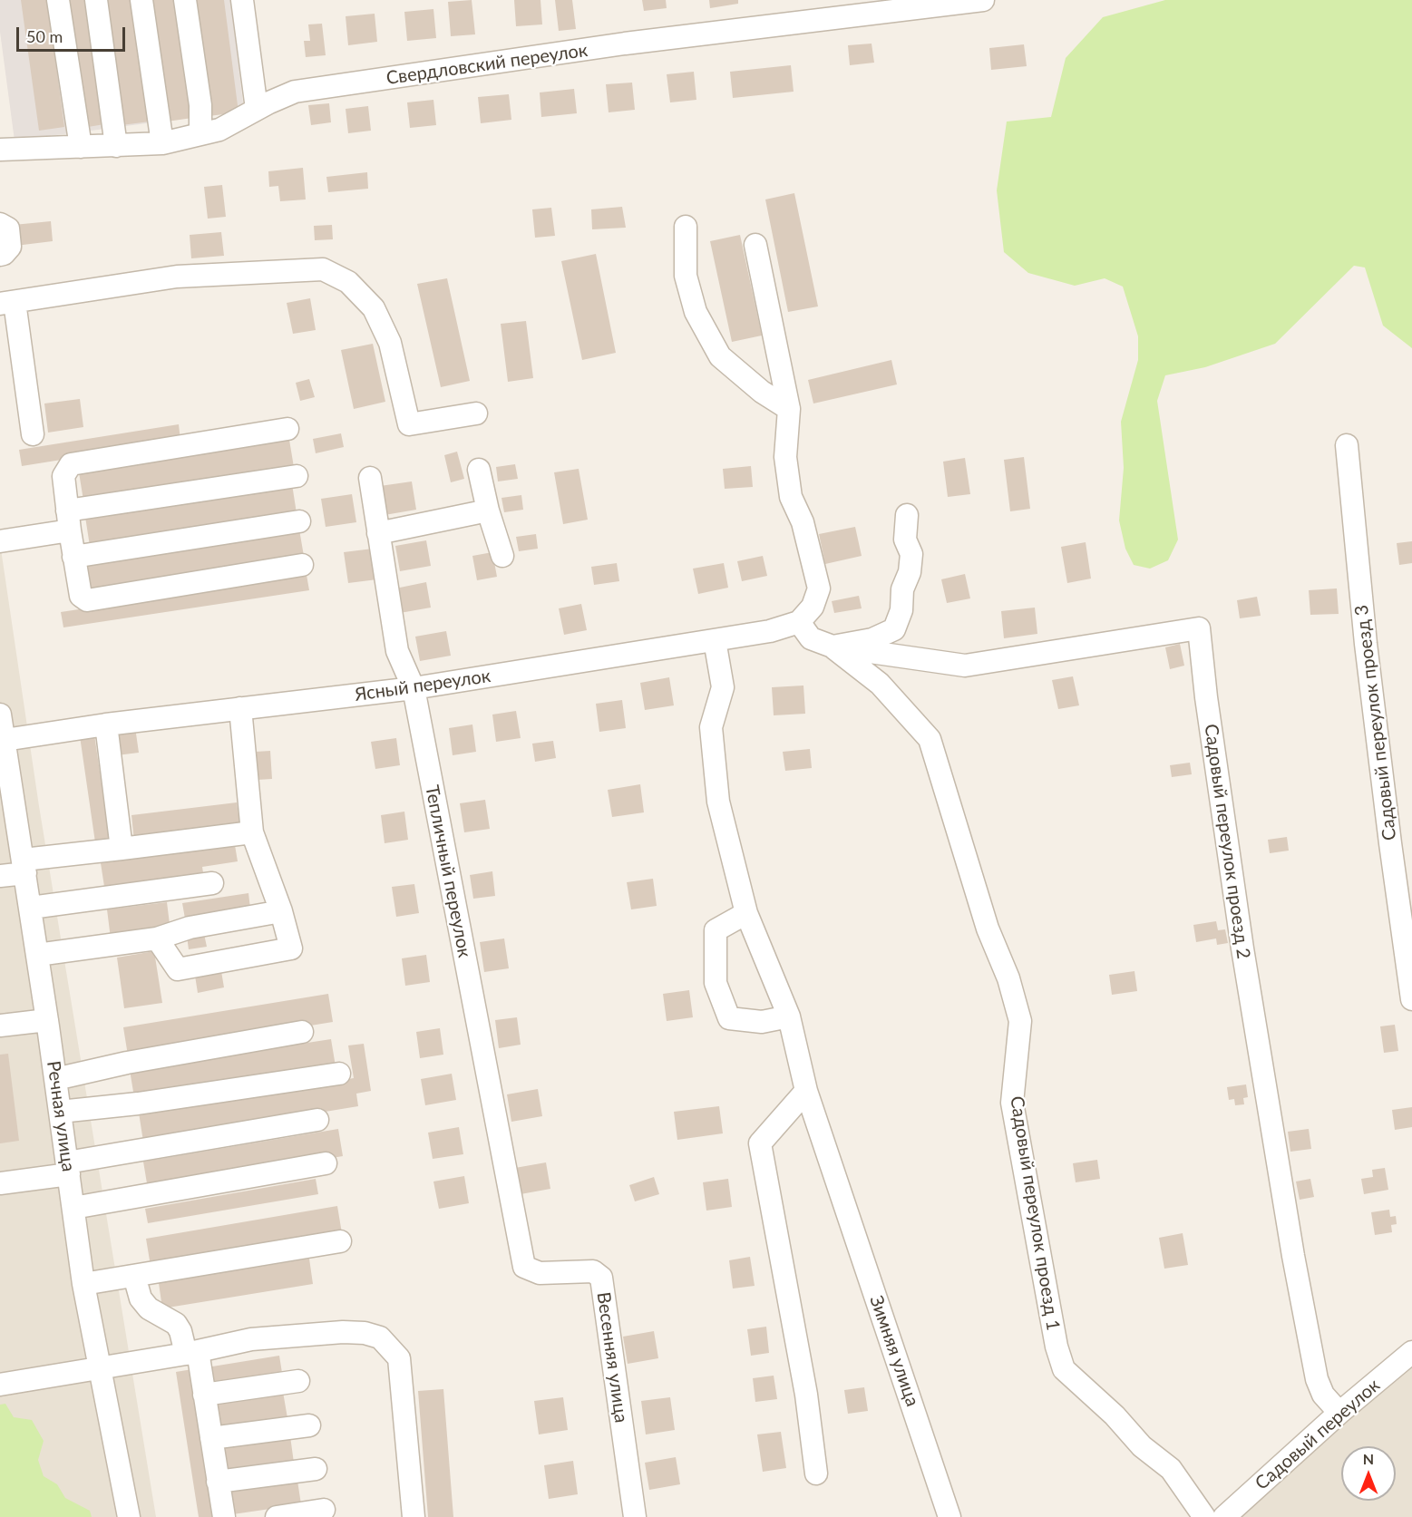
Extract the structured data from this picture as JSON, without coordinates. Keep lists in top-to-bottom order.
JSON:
{
  "streets": {
    "street": [
      "Свердловский переулок",
      "Ясный переулок",
      "Садовый переулок проезд 3",
      "Садовый переулок проезд 2",
      "Тепличный переулок",
      "Речная улица",
      "Садовый переулок проезд 1",
      "Зимняя улица",
      "Весенняя улица",
      "Садовый переулок"
    ]
  },
  "crossings": [
    ["Ясный переулок", "Тепличный переулок"],
    ["Ясный переулок", "Речная улица"],
    ["Ясный переулок", "Зимняя улица"],
    ["Садовый переулок проезд 2", "Садовый переулок проезд 1"],
    ["Садовый переулок проезд 2", "Садовый переулок"],
    ["Тепличный переулок", "Весенняя улица"]
  ],
  "scale_bar": "50 m",
  "north": "top"
}
